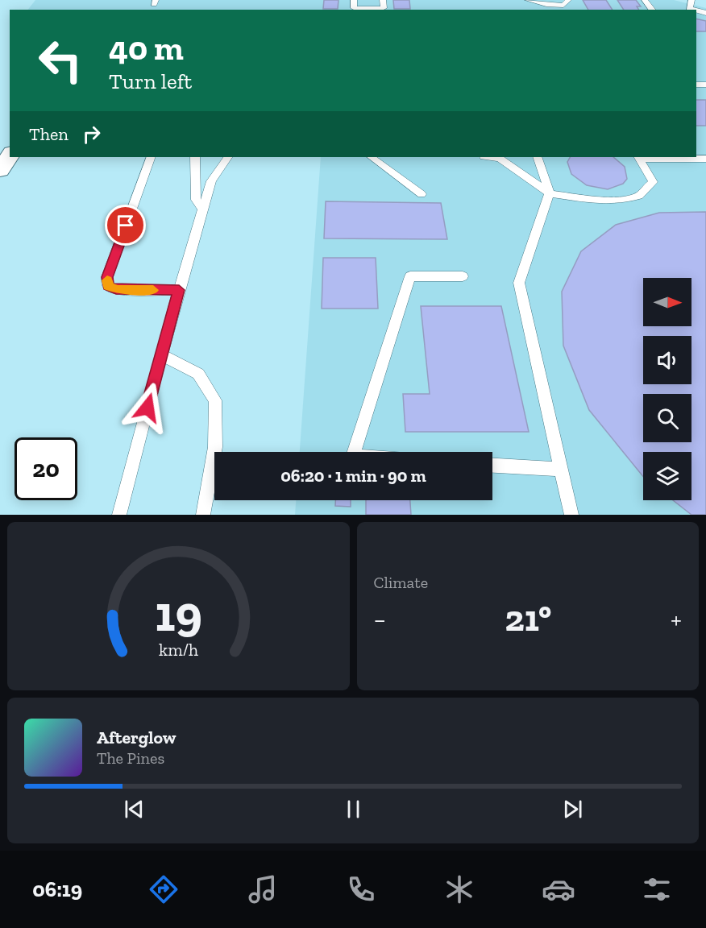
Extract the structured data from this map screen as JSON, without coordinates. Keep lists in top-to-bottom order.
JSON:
{
  "north": "right",
  "page": {
    "turn": ["40 m", "Turn left"],
    "then": "Then",
    "limit": "20",
    "trip": "06:20 · 1 min · 90 m",
    "tile": "Climate",
    "heat": ["−", "21°", "+"],
    "song": ["Afterglow", "The Pines"],
    "tabs": "06:19",
    "gauge": ["19", "km/h"]
  }
}
